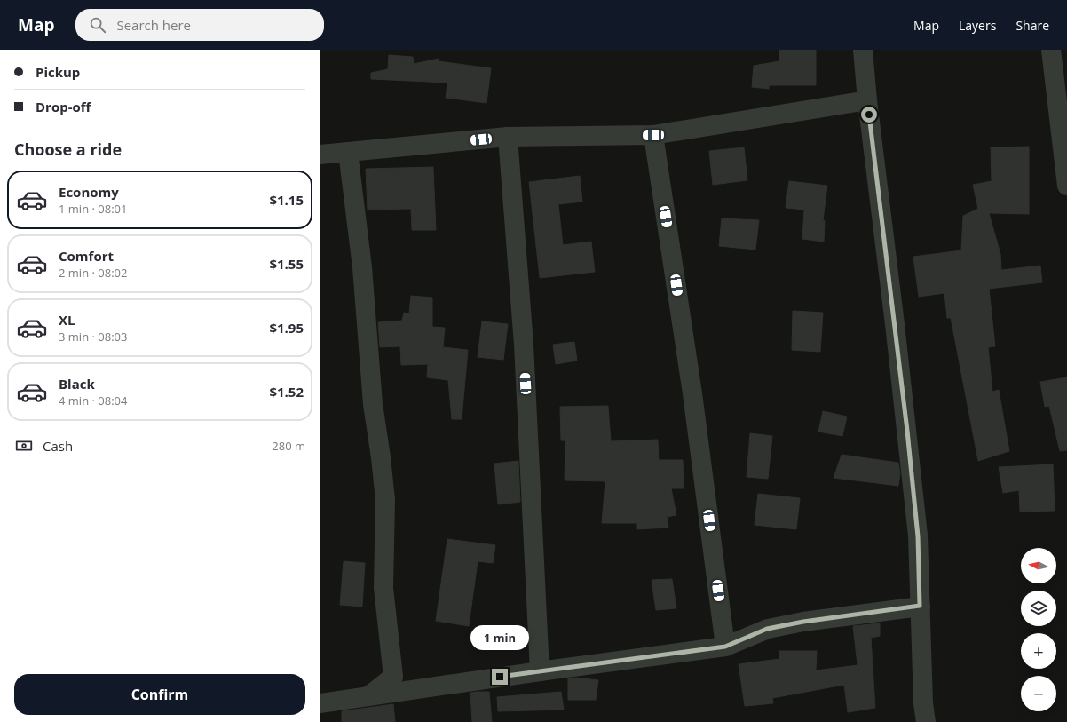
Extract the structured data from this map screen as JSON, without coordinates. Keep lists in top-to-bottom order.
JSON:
{
  "north": "left",
  "page": {
    "header": "Map",
    "search": "Search here",
    "nav": ["Map", "Layers", "Share"],
    "banner": ["Pickup", "Drop-off"],
    "heading": "Choose a ride",
    "list": [
      {
        "name": "Economy",
        "note": "1 min · 08:01",
        "value": "$1.15"
      },
      {
        "name": "Comfort",
        "note": "2 min · 08:02",
        "value": "$1.55"
      },
      {
        "name": "XL",
        "note": "3 min · 08:03",
        "value": "$1.95"
      },
      {
        "name": "Black",
        "note": "4 min · 08:04",
        "value": "$1.52"
      }
    ],
    "pay": ["Cash", "280 m"],
    "map_buttons": ["+", "−"],
    "bubble": "1 min",
    "buttons": "Confirm"
  }
}
